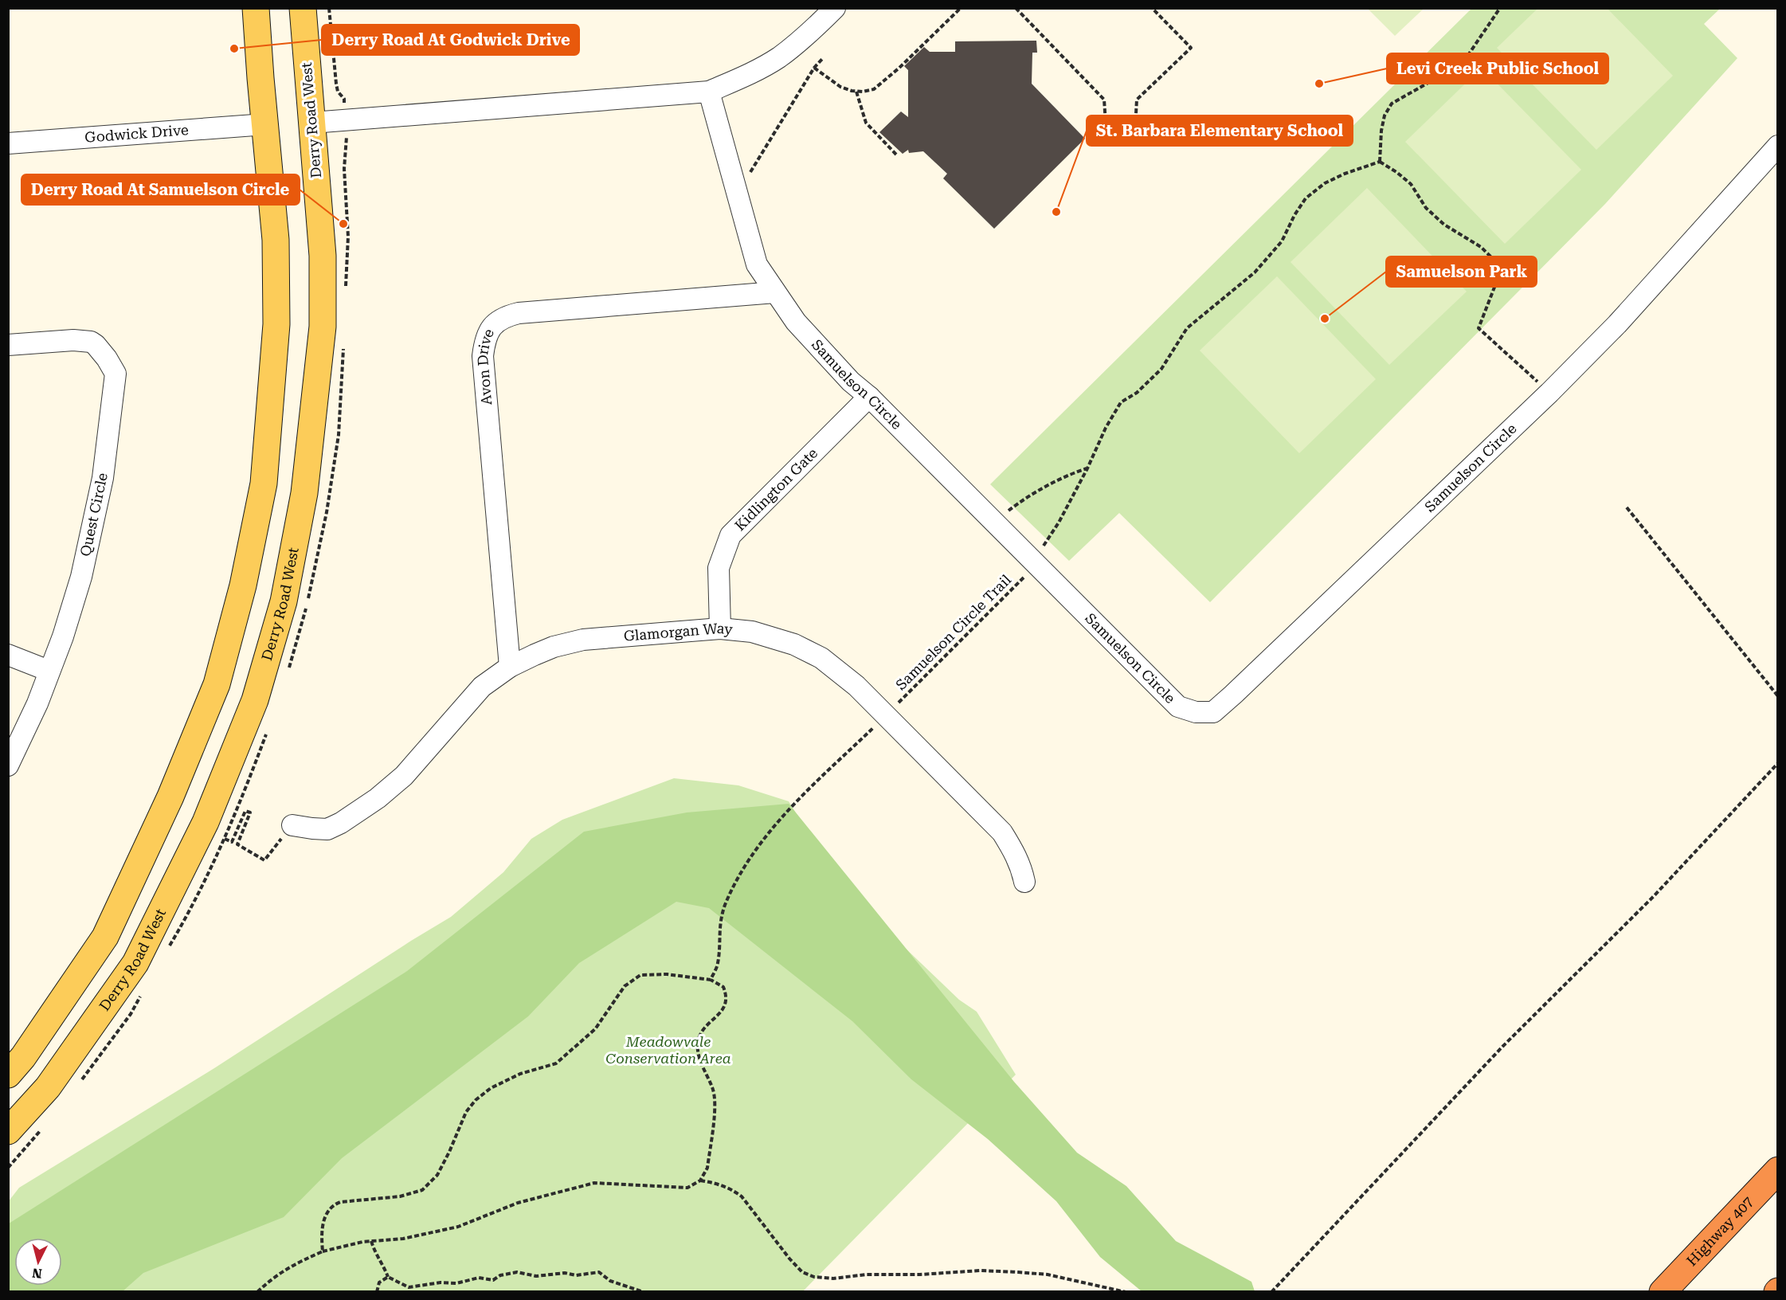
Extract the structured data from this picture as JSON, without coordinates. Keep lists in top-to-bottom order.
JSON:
{
  "streets": {
    "highway": ["Highway 407"],
    "main road": ["Derry Road West"],
    "street": [
      "Godwick Drive",
      "Avon Drive",
      "Samuelson Circle",
      "Kidlington Gate",
      "Quest Circle",
      "Glamorgan Way"
    ],
    "path": ["Samuelson Circle Trail"]
  },
  "crossings": [
    ["Avon Drive", "Samuelson Circle"],
    ["Avon Drive", "Glamorgan Way"],
    ["Samuelson Circle", "Kidlington Gate"],
    ["Kidlington Gate", "Glamorgan Way"]
  ],
  "parks": ["Meadowvale Conservation Area"],
  "places": [
    "Derry Road At Godwick Drive",
    "Levi Creek Public School",
    "St. Barbara Elementary School",
    "Derry Road At Samuelson Circle",
    "Samuelson Park"
  ],
  "north": "bottom"
}
